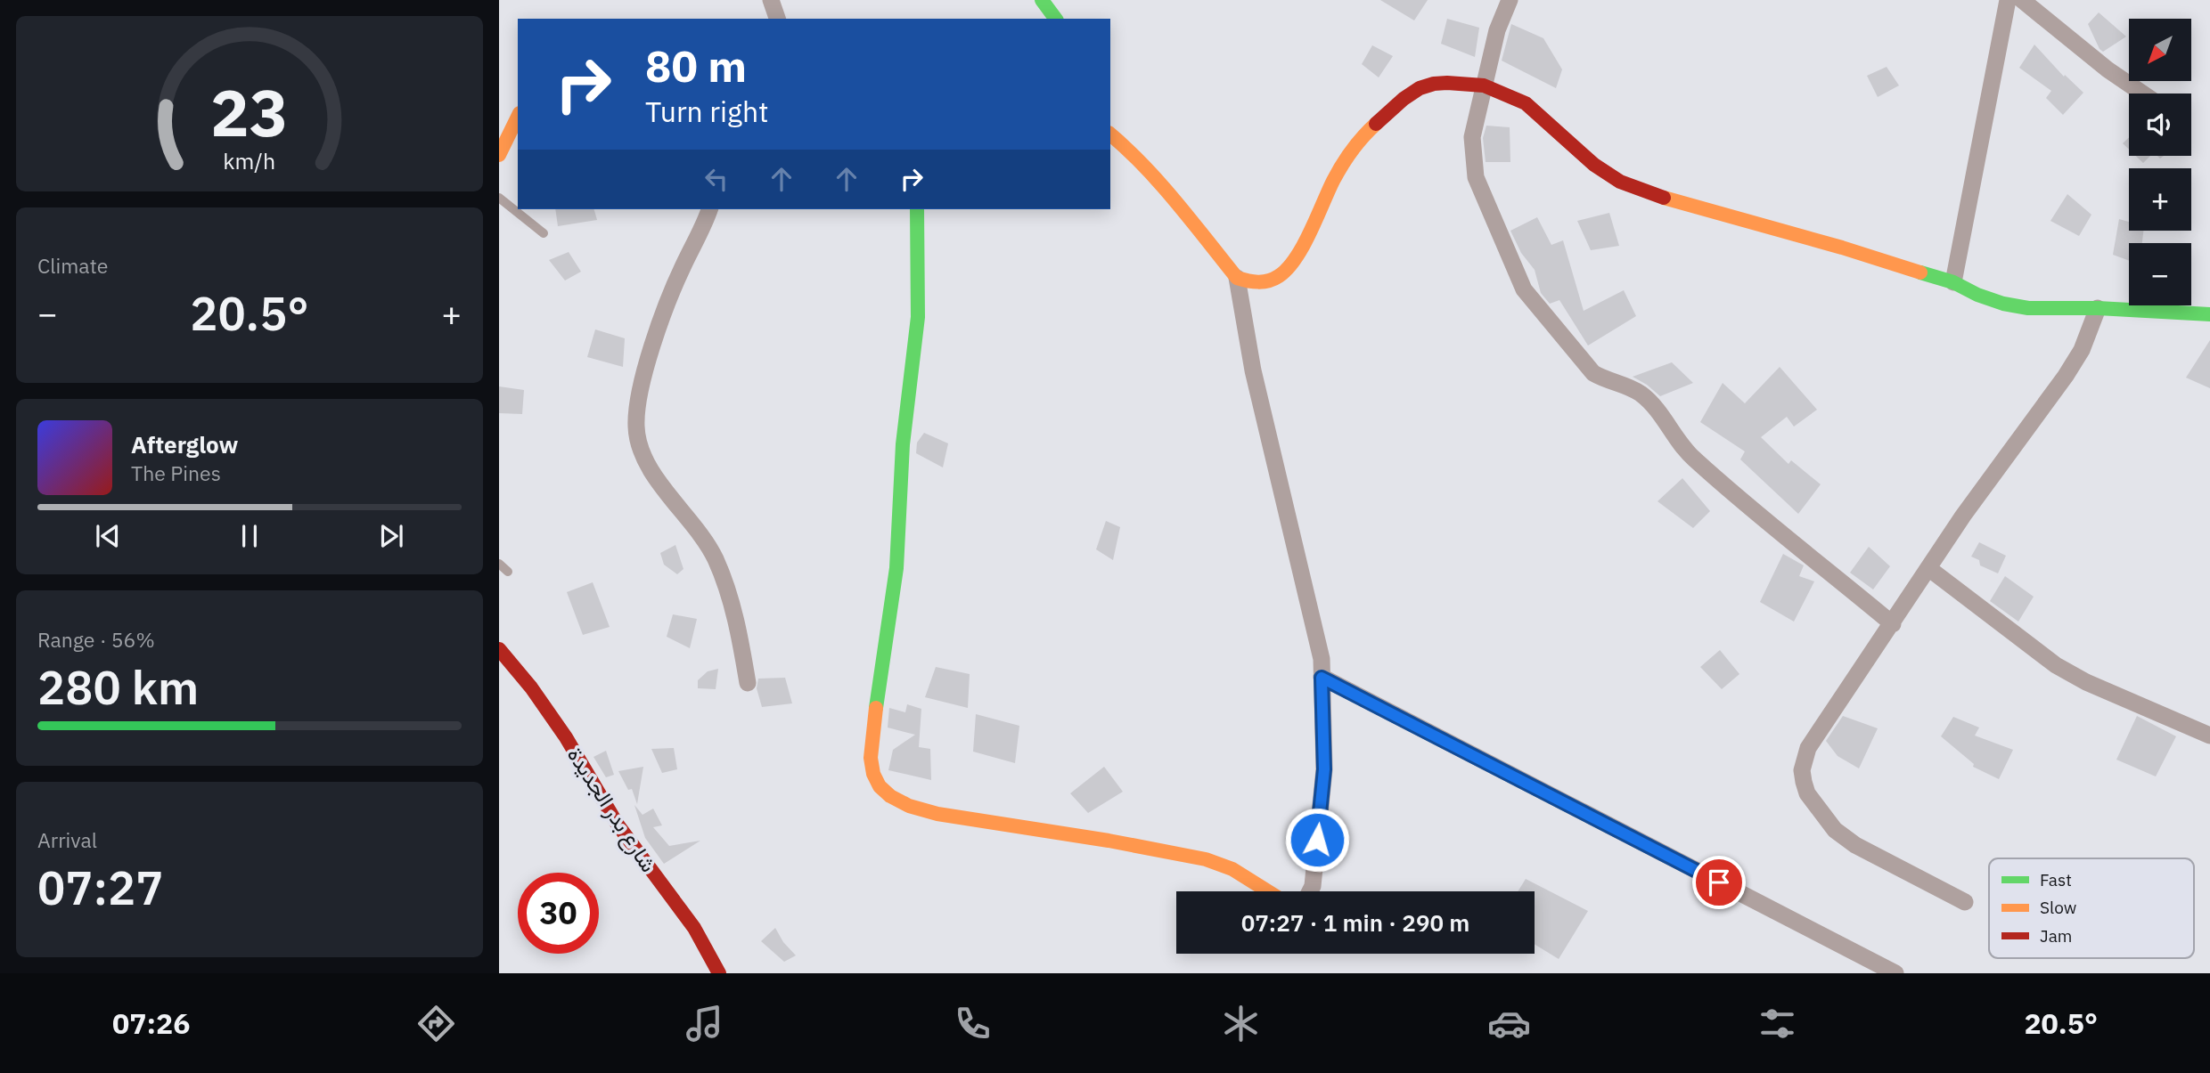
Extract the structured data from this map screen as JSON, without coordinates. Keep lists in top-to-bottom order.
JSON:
{
  "streets": {
    "street": ["شارع بدر الجديدة"]
  },
  "legend": ["Fast", "Slow", "Jam"],
  "north": "bottom left",
  "page": {
    "map_buttons": ["+", "−"],
    "turn": ["80 m", "Turn right"],
    "tile": [
      "Climate",
      ["Range · 56%", "280 km"],
      ["Arrival", "07:27"]
    ],
    "heat": ["−", "20.5°", "+"],
    "song": ["Afterglow", "The Pines"],
    "limit": "30",
    "trip": "07:27 · 1 min · 290 m",
    "tabs": ["07:26", "20.5°"],
    "gauge": ["23", "km/h"]
  }
}
